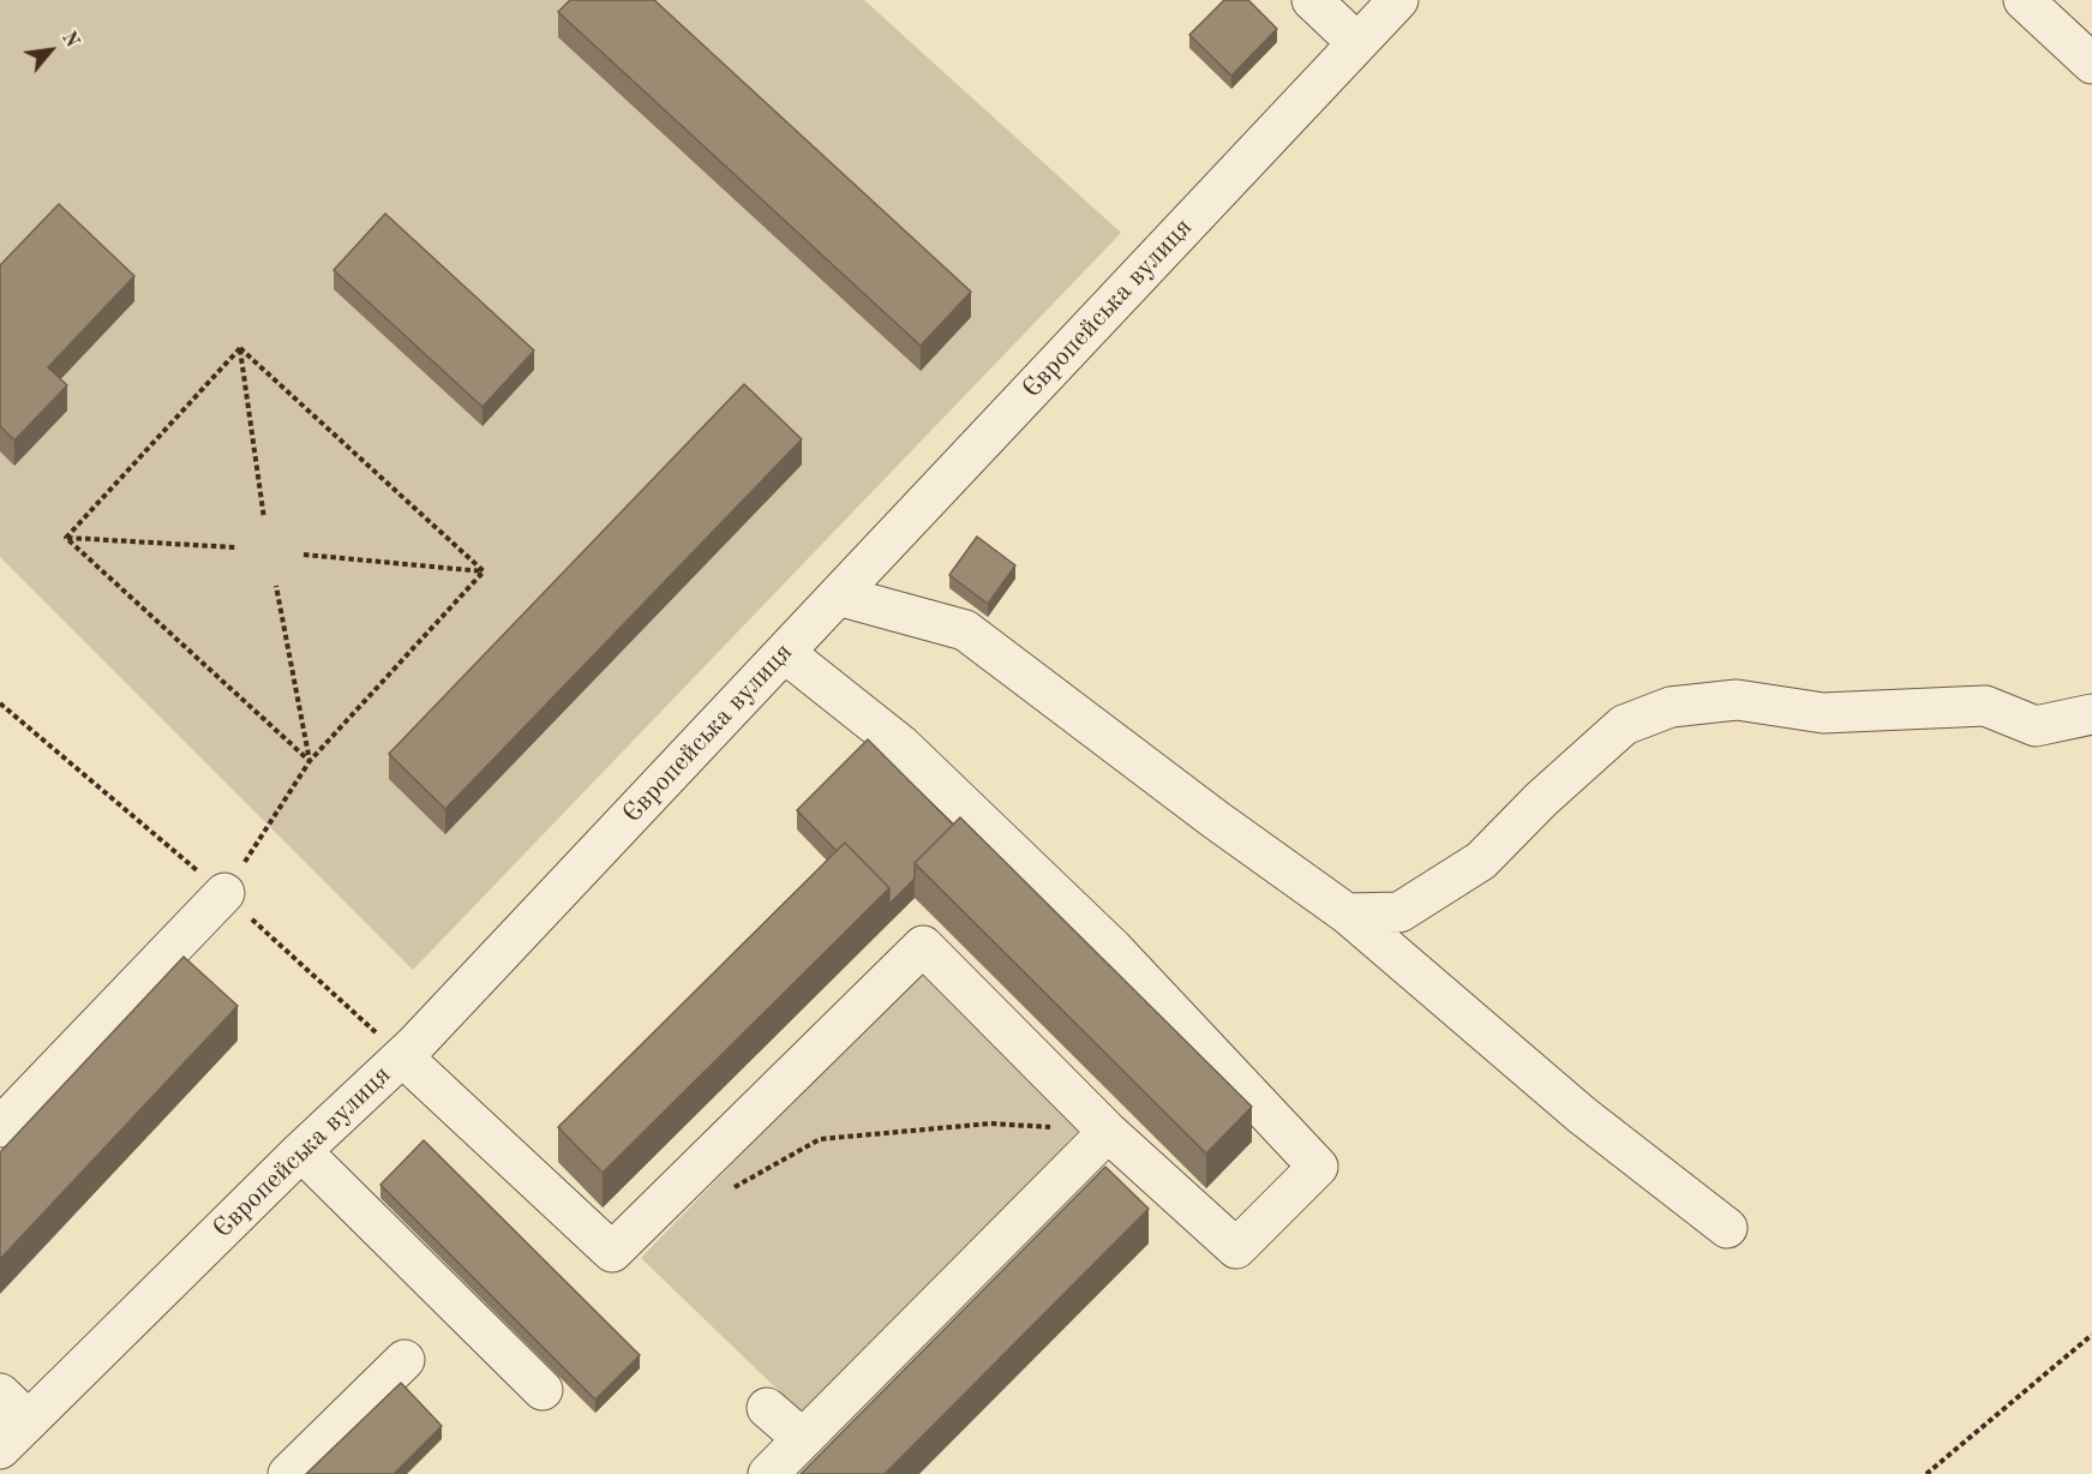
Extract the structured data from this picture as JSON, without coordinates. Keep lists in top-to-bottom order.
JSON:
{
  "streets": {
    "street": ["Європейська вулиця"]
  },
  "north": "top right"
}
